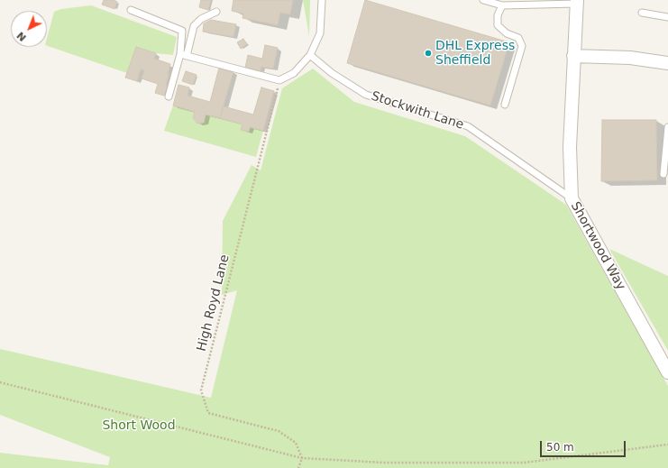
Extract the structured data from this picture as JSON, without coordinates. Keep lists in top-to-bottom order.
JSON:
{
  "streets": {
    "street": ["Shortwood Way"],
    "lane": ["Stockwith Lane"],
    "path": ["High Royd Lane"]
  },
  "crossings": [
    ["Stockwith Lane", "Shortwood Way"]
  ],
  "parks": ["Short Wood"],
  "places": ["DHL Express Sheffield"],
  "scale_bar": "50 m",
  "north": "bottom left"
}
